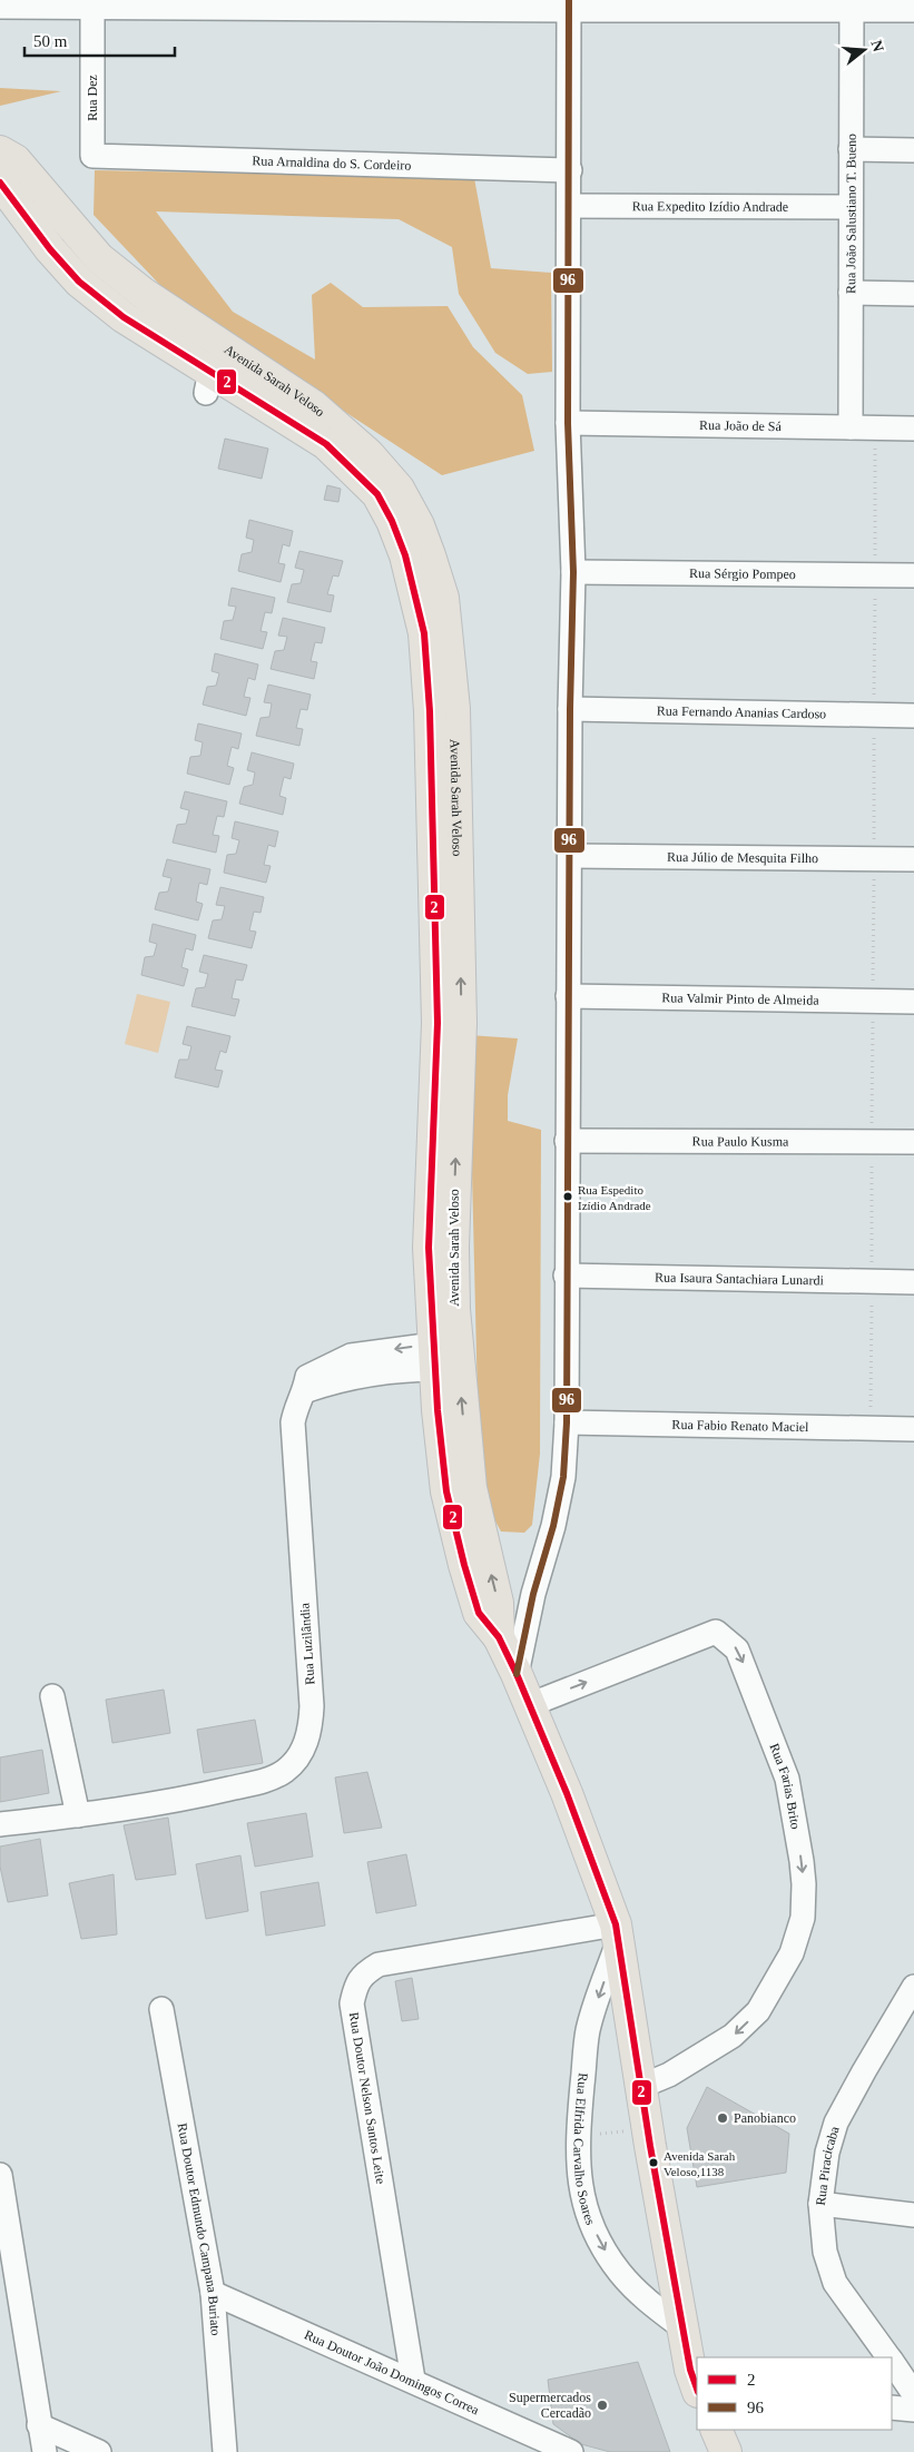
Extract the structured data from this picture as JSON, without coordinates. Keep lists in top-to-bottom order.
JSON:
{
  "streets": {
    "main road": ["Avenida Sarah Veloso"],
    "street": [
      "Rua Dez",
      "Rua Arnaldina do S. Cordeiro",
      "Rua Expedito Izídio Andrade",
      "Rua João Salustiano T. Bueno",
      "Rua João de Sá",
      "Rua Sérgio Pompeo",
      "Rua Fernando Ananias Cardoso",
      "Rua Júlio de Mesquita Filho",
      "Rua Valmir Pinto de Almeida",
      "Rua Paulo Kusma",
      "Rua Isaura Santachiara Lunardi",
      "Rua Fabio Renato Maciel",
      "Rua Luzilândia",
      "Rua Farias Brito",
      "Rua Doutor Nelson Santos Leite",
      "Rua Elfrida Carvalho Soares",
      "Rua Piracicaba",
      "Rua Doutor Edmundo Campana Buriato",
      "Rua Doutor João Domingos Correa"
    ]
  },
  "crossings": [
    ["Rua Dez", "Rua Arnaldina do S. Cordeiro"],
    ["Rua Expedito Izídio Andrade", "Rua João Salustiano T. Bueno"],
    ["Rua João Salustiano T. Bueno", "Rua João de Sá"],
    ["Avenida Sarah Veloso", "Rua Luzilândia"],
    ["Avenida Sarah Veloso", "Rua Farias Brito"],
    ["Avenida Sarah Veloso", "Rua Doutor Nelson Santos Leite"],
    ["Avenida Sarah Veloso", "Rua Elfrida Carvalho Soares"],
    ["Rua Doutor Nelson Santos Leite", "Rua Elfrida Carvalho Soares"],
    ["Rua Doutor Nelson Santos Leite", "Rua Doutor João Domingos Correa"],
    ["Rua Doutor Edmundo Campana Buriato", "Rua Doutor João Domingos Correa"]
  ],
  "one_way": ["Rua Elfrida Carvalho Soares"],
  "places": [
    "Rua Espedito Izídio Andrade",
    "Panobianco",
    "Avenida Sarah Veloso,1138",
    "Supermercados Cercadão"
  ],
  "lines": ["transit line 96", "transit line 2"],
  "legend": ["2", "96"],
  "scale_bar": "50 m",
  "north": "right"
}
